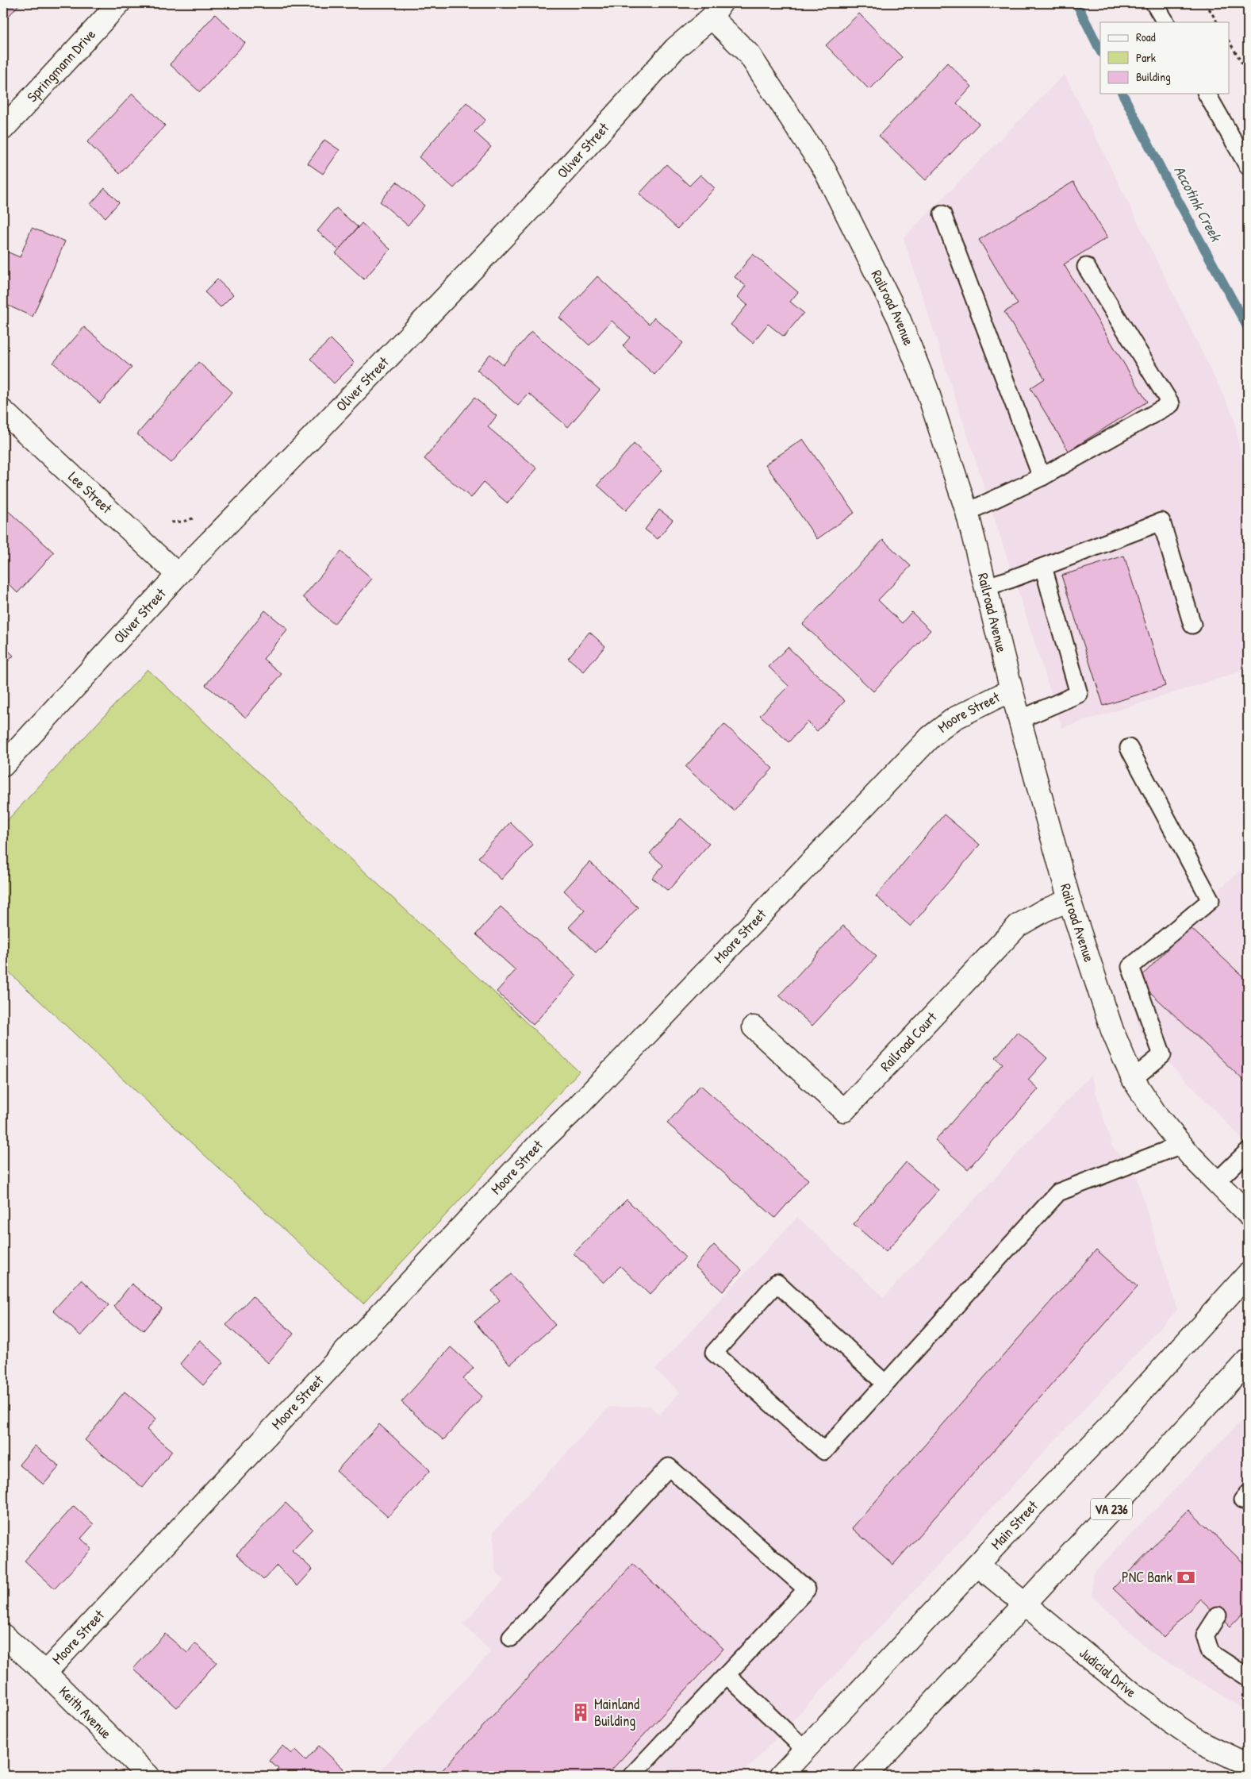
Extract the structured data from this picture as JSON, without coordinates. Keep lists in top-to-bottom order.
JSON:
{
  "streets": {
    "street": [
      "Springmann Drive",
      "Oliver Street",
      "Railroad Avenue",
      "Lee Street",
      "Moore Street",
      "Railroad Court",
      "VA 236",
      "Main Street",
      "Judicial Drive",
      "Keith Avenue"
    ]
  },
  "crossings": [
    ["Oliver Street", "Railroad Avenue"],
    ["Oliver Street", "Lee Street"],
    ["Railroad Avenue", "Moore Street"],
    ["Railroad Avenue", "Railroad Court"],
    ["Moore Street", "Keith Avenue"],
    ["VA 236", "Judicial Drive"],
    ["Main Street", "Judicial Drive"]
  ],
  "water": ["Accotink Creek"],
  "places": {
    "bank": ["PNC Bank"],
    "building": ["Mainland Building"]
  },
  "legend": ["Road", "Park", "Building"]
}
